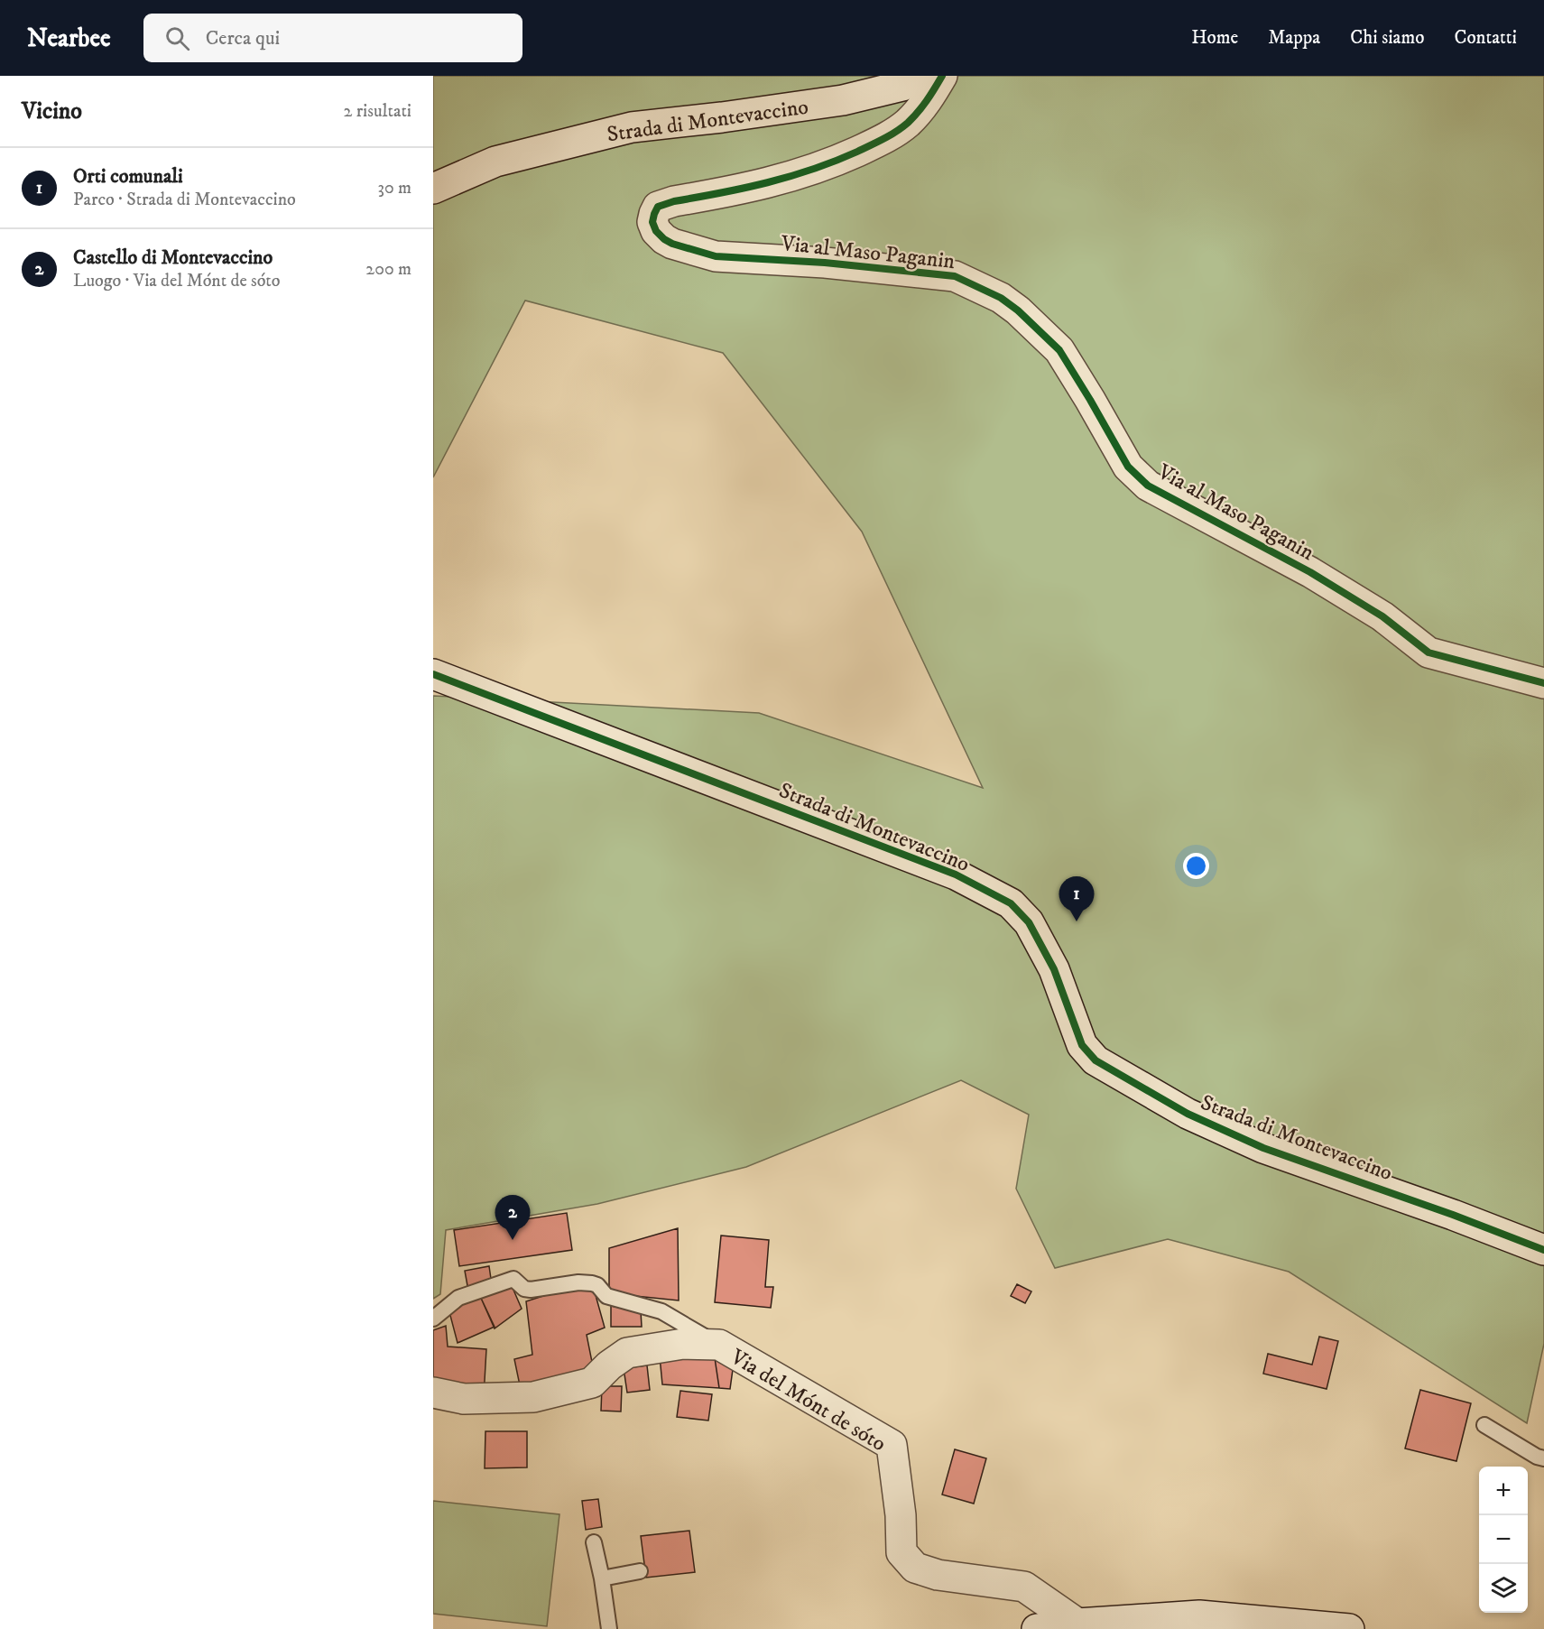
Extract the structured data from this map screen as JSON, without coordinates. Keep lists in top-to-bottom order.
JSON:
{
  "streets": {
    "street": ["Strada di Montevaccino", "Via al Maso Paganin", "Via del Mónt de sóto"]
  },
  "page": {
    "header": "Nearbee",
    "search": "Cerca qui",
    "nav": [
      "Home",
      "Mappa",
      "Chi siamo",
      "Contatti"
    ],
    "heading": ["Vicino", "2 risultati"],
    "list": [
      {
        "mark": "1",
        "name": "Orti comunali",
        "note": "Parco · Strada di Montevaccino",
        "value": "30 m"
      },
      {
        "mark": "2",
        "name": "Castello di Montevaccino",
        "note": "Luogo · Via del Mónt de sóto",
        "value": "200 m"
      }
    ],
    "pins": ["1", "2"],
    "map_buttons": ["+", "−"]
  }
}
